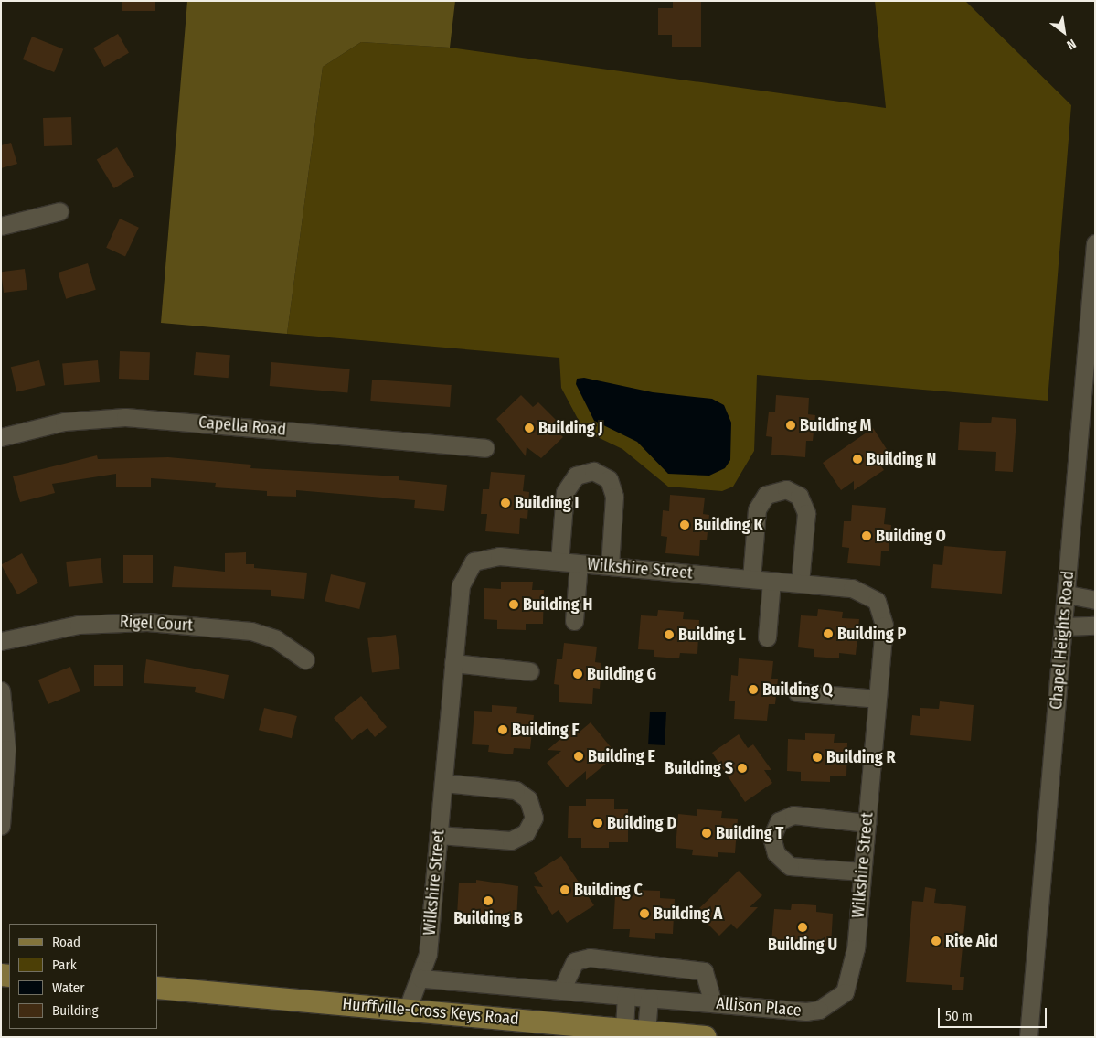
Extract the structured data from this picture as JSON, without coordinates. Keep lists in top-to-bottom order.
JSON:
{
  "streets": {
    "main road": ["Hurffville-Cross Keys Road"],
    "street": [
      "Capella Road",
      "Wilkshire Street",
      "Rigel Court",
      "Chapel Heights Road",
      "Allison Place"
    ]
  },
  "crossings": [
    ["Wilkshire Street", "Allison Place"],
    ["Wilkshire Street", "Hurffville-Cross Keys Road"]
  ],
  "places": [
    "Building M",
    "Building J",
    "Building N",
    "Building I",
    "Building K",
    "Building O",
    "Building H",
    "Building P",
    "Building L",
    "Building G",
    "Building Q",
    "Building F",
    "Building E",
    "Building R",
    "Building S",
    "Building D",
    "Building T",
    "Building C",
    "Building B",
    "Building A",
    "Building U",
    "Rite Aid"
  ],
  "legend": [
    "Road",
    "Park",
    "Water",
    "Building"
  ],
  "scale_bar": "50 m",
  "north": "bottom right"
}
